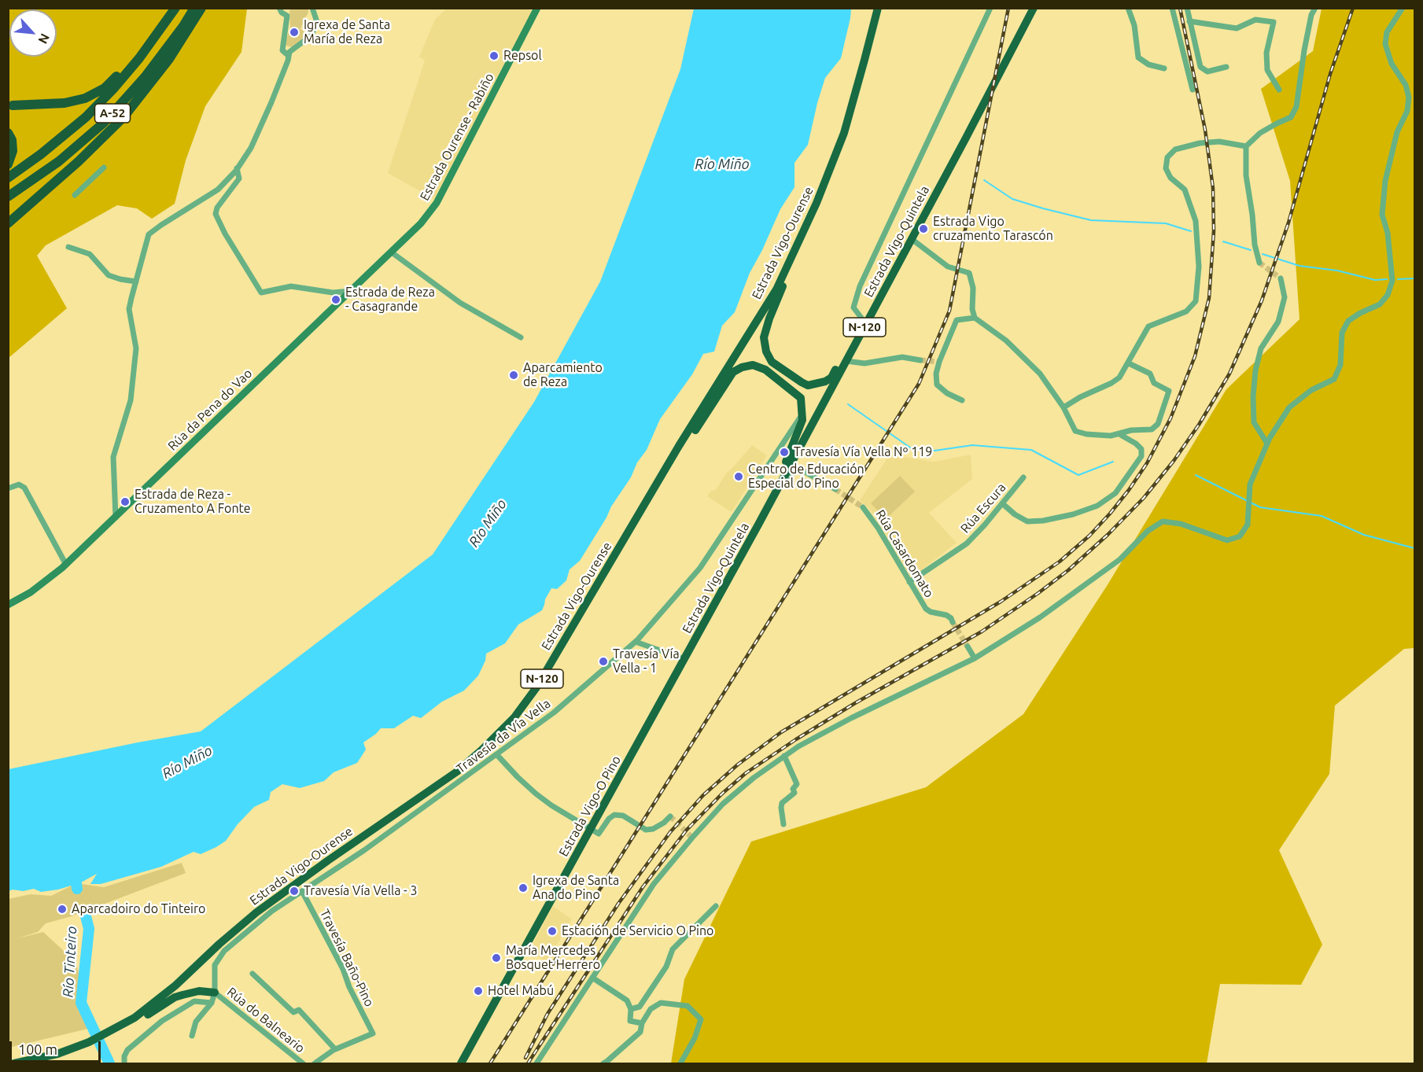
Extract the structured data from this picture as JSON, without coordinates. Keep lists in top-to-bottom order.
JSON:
{
  "streets": {
    "highway": [
      "A-52",
      "Estrada Vigo-Quintela",
      "Estrada Vigo-Ourense",
      "N-120",
      "Estrada Vigo-O Pino"
    ],
    "main road": ["Estrada Ourense - Rabiño", "Rúa da Pena do Vao"],
    "street": [
      "Rúa Escura",
      "Rúa Casardomato",
      "Travesía da Vía Vella",
      "Travesía Baño-Pino",
      "Rúa do Balneario"
    ]
  },
  "crossings": [
    ["Estrada Ourense - Rabiño", "Rúa da Pena do Vao"],
    ["Estrada Vigo-Quintela", "Estrada Vigo-O Pino"],
    ["Rúa Escura", "Rúa Casardomato"],
    ["Travesía da Vía Vella", "Travesía Baño-Pino"],
    ["Travesía da Vía Vella", "Rúa do Balneario"]
  ],
  "water": ["Río Miño", "Río Tinteiro"],
  "places": [
    "Igrexa de Santa María de Reza",
    "Repsol",
    "Estrada Vigo cruzamento Tarascón",
    "Estrada de Reza - Casagrande",
    "Aparcamiento de Reza",
    "Travesía Vía Vella Nº 119",
    "Centro de Educación Especial do Pino",
    "Estrada de Reza - Cruzamento A Fonte",
    "Travesía Vía Vella - 1",
    "Igrexa de Santa Ana do Pino",
    "Travesía Vía Vella - 3",
    "Aparcadoiro do Tinteiro",
    "Estación de Servicio O Pino",
    "María Mercedes Bosquet Herrero",
    "Hotel Mabú"
  ],
  "scale_bar": "100 m",
  "north": "bottom right"
}
